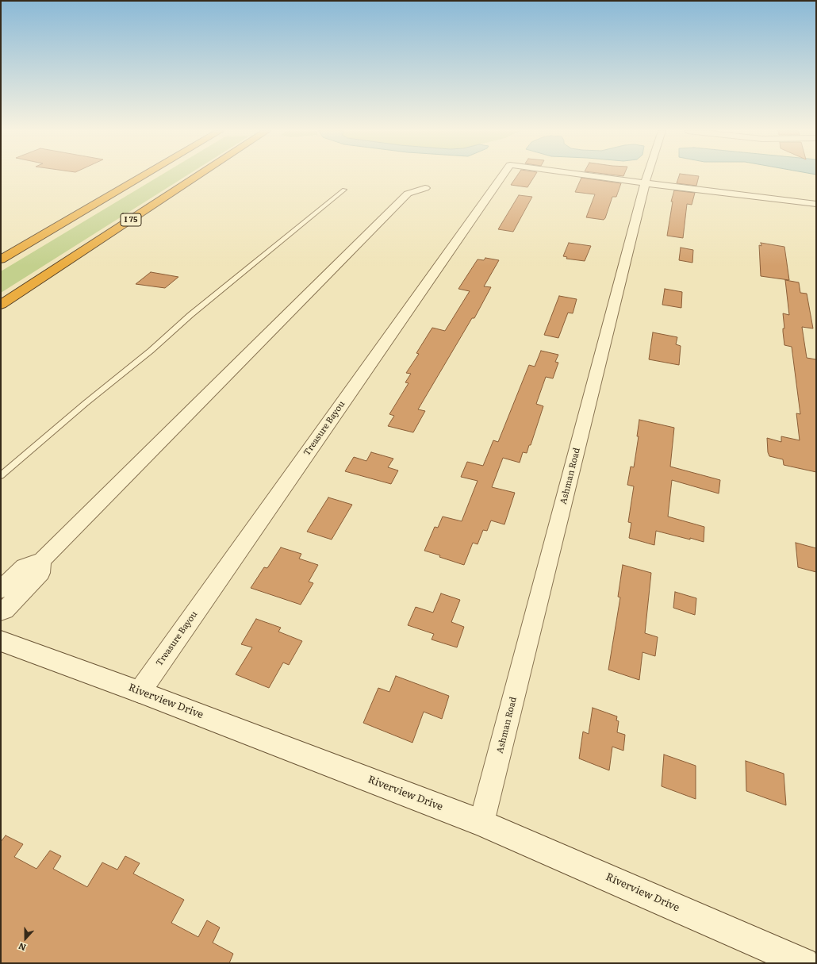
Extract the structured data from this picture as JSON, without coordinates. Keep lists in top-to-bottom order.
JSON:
{
  "streets": {
    "highway": ["I 75"],
    "street": ["Treasure Bayou", "Ashman Road", "Riverview Drive"]
  },
  "crossings": [
    ["Treasure Bayou", "Ashman Road"],
    ["Treasure Bayou", "Riverview Drive"],
    ["Ashman Road", "Riverview Drive"]
  ],
  "north": "bottom"
}
